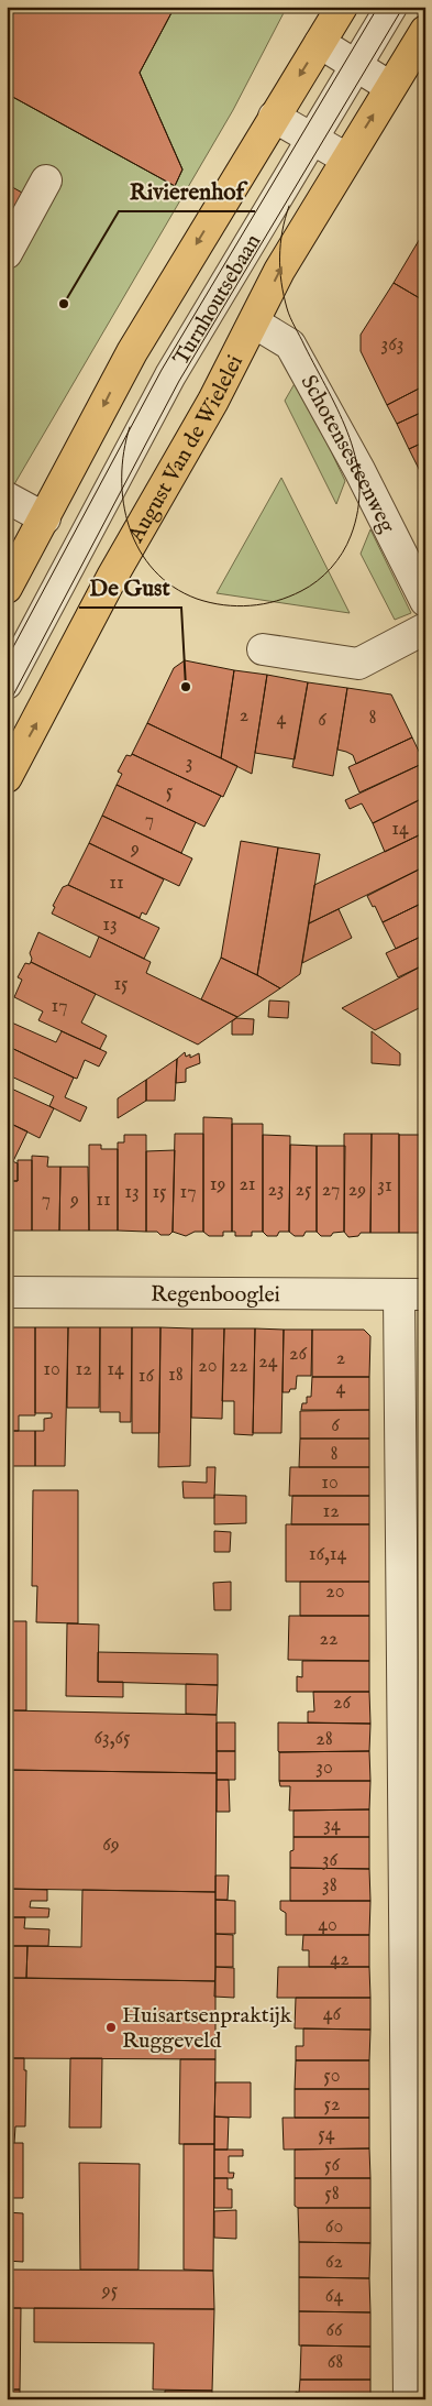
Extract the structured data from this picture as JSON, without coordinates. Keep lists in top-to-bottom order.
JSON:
{
  "streets": {
    "main road": ["Turnhoutsebaan", "August Van de Wielelei"],
    "street": ["Schotensesteenweg", "Regenbooglei"]
  },
  "crossings": [
    ["Turnhoutsebaan", "August Van de Wielelei"],
    ["Turnhoutsebaan", "Schotensesteenweg"],
    ["August Van de Wielelei", "Schotensesteenweg"]
  ],
  "places": ["Rivierenhof", "De Gust", "Huisartsenpraktijk Ruggeveld"],
  "house_numbers": [
    "363",
    "2",
    "8",
    "4",
    "6",
    "3",
    "5",
    "7",
    "14",
    "9",
    "11",
    "13",
    "15",
    "17",
    "19",
    "21",
    "31",
    "23",
    "25",
    "27",
    "29",
    "13",
    "15",
    "17",
    "7",
    "9",
    "11",
    "26",
    "2",
    "24",
    "20",
    "22",
    "10",
    "12",
    "14",
    "18",
    "16",
    "4",
    "6",
    "8",
    "10",
    "12",
    "16,14",
    "20",
    "22",
    "26",
    "63,65",
    "28",
    "30",
    "34",
    "69",
    "36",
    "38",
    "40",
    "42",
    "46",
    "50",
    "52",
    "54",
    "56",
    "58",
    "60",
    "62",
    "95",
    "64",
    "66",
    "68"
  ]
}
